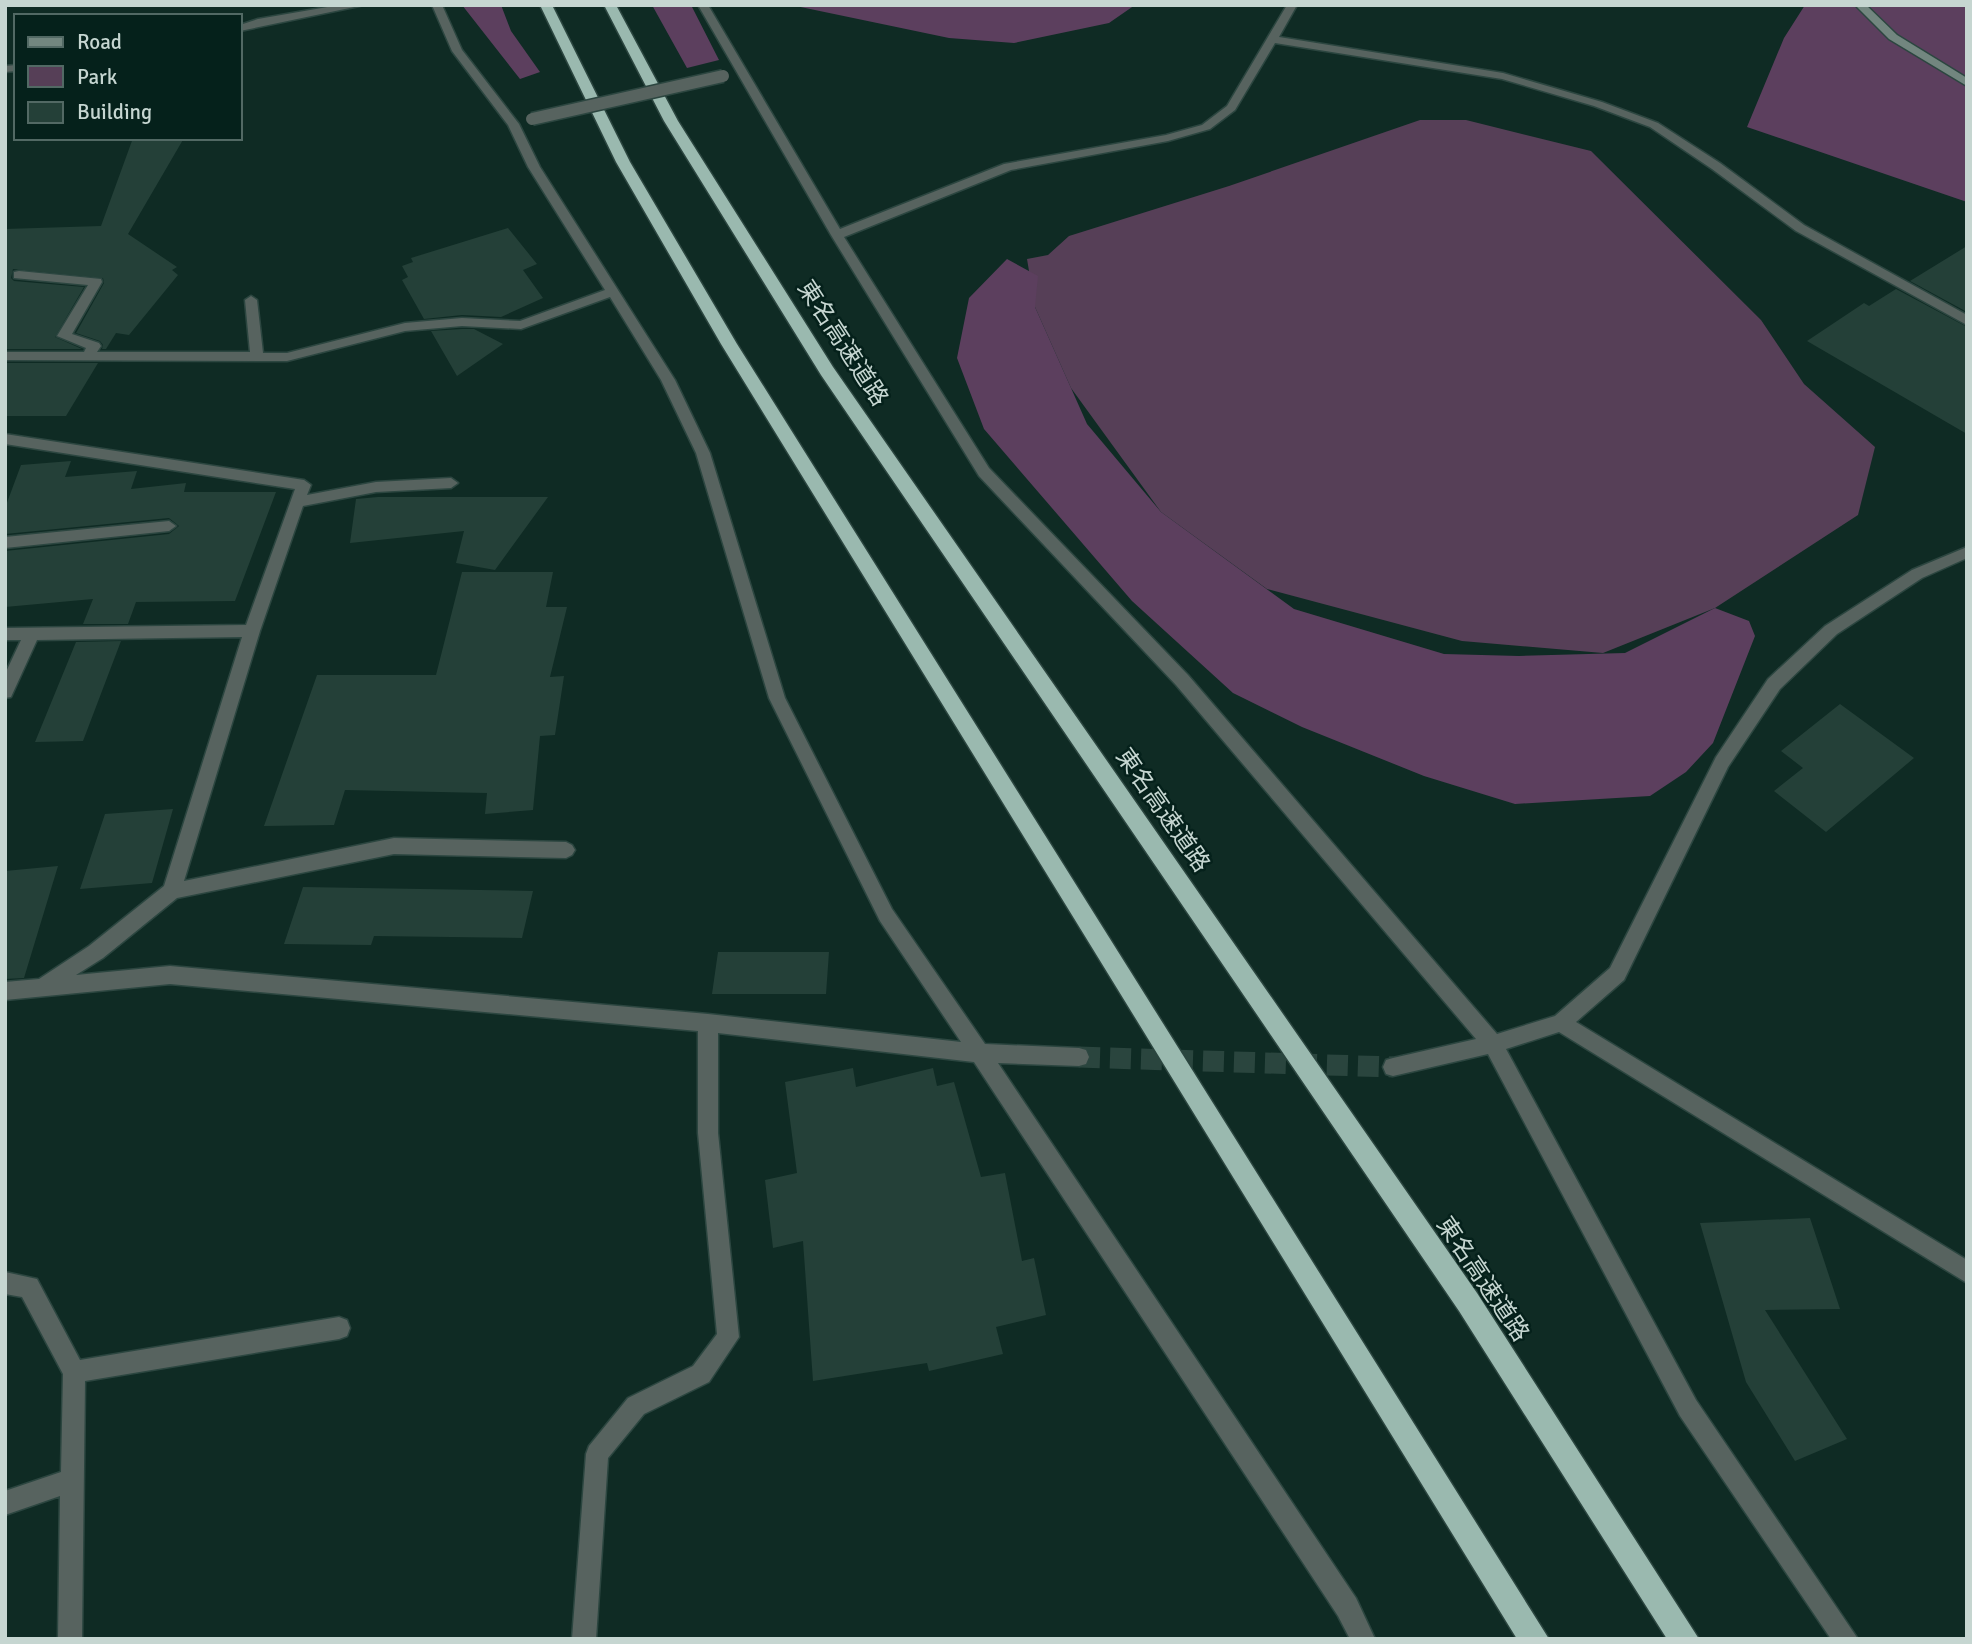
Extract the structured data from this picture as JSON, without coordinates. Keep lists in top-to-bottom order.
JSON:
{
  "streets": {
    "highway": ["東名高速道路"]
  },
  "legend": ["Road", "Park", "Building"]
}
